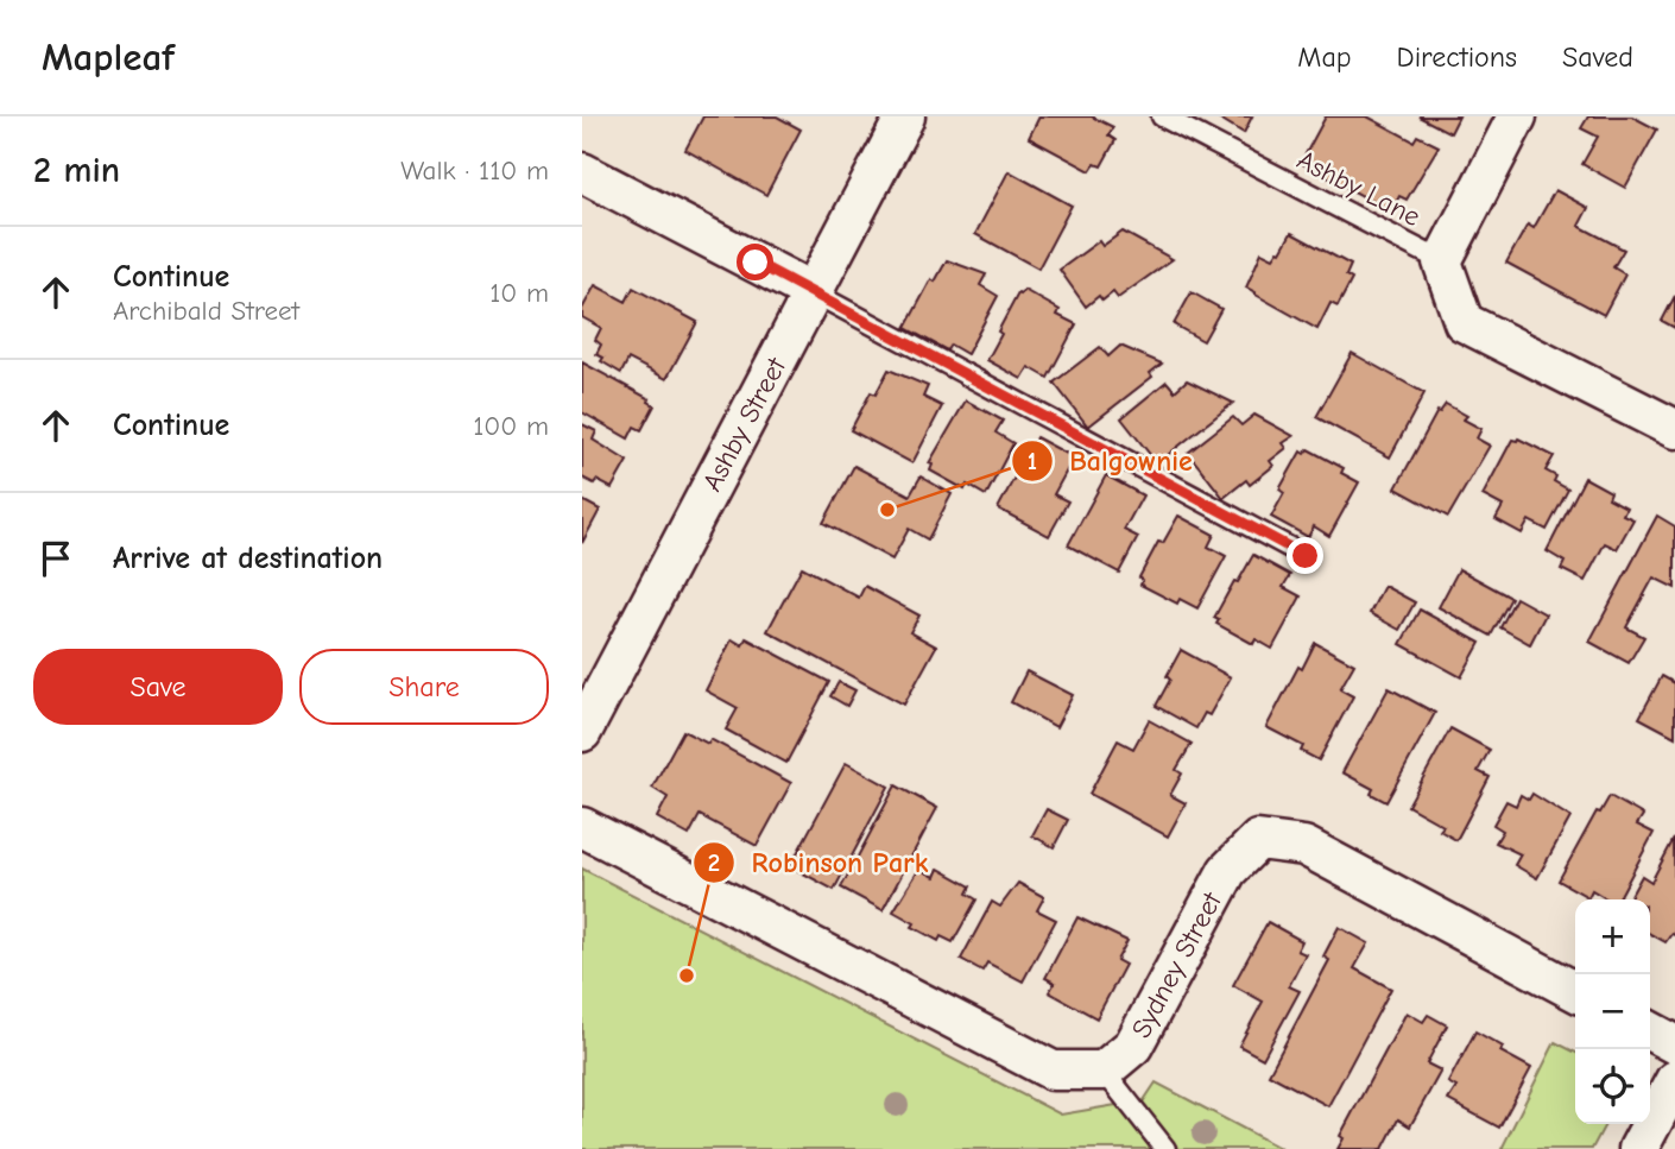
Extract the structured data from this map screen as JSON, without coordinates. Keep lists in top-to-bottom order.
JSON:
{
  "streets": {
    "street": ["Ashby Street", "Sydney Street"],
    "lane": ["Ashby Lane"]
  },
  "places": ["Balgownie", "Robinson Park"],
  "page": {
    "header": "Mapleaf",
    "nav": ["Map", "Directions", "Saved"],
    "heading": ["2 min", "Walk · 110 m"],
    "list": [
      ["Continue", "Archibald Street", "10 m"],
      ["Continue", "100 m"],
      "Arrive at destination"
    ],
    "buttons": ["Save", "Share"],
    "map_buttons": ["+", "−"]
  }
}
